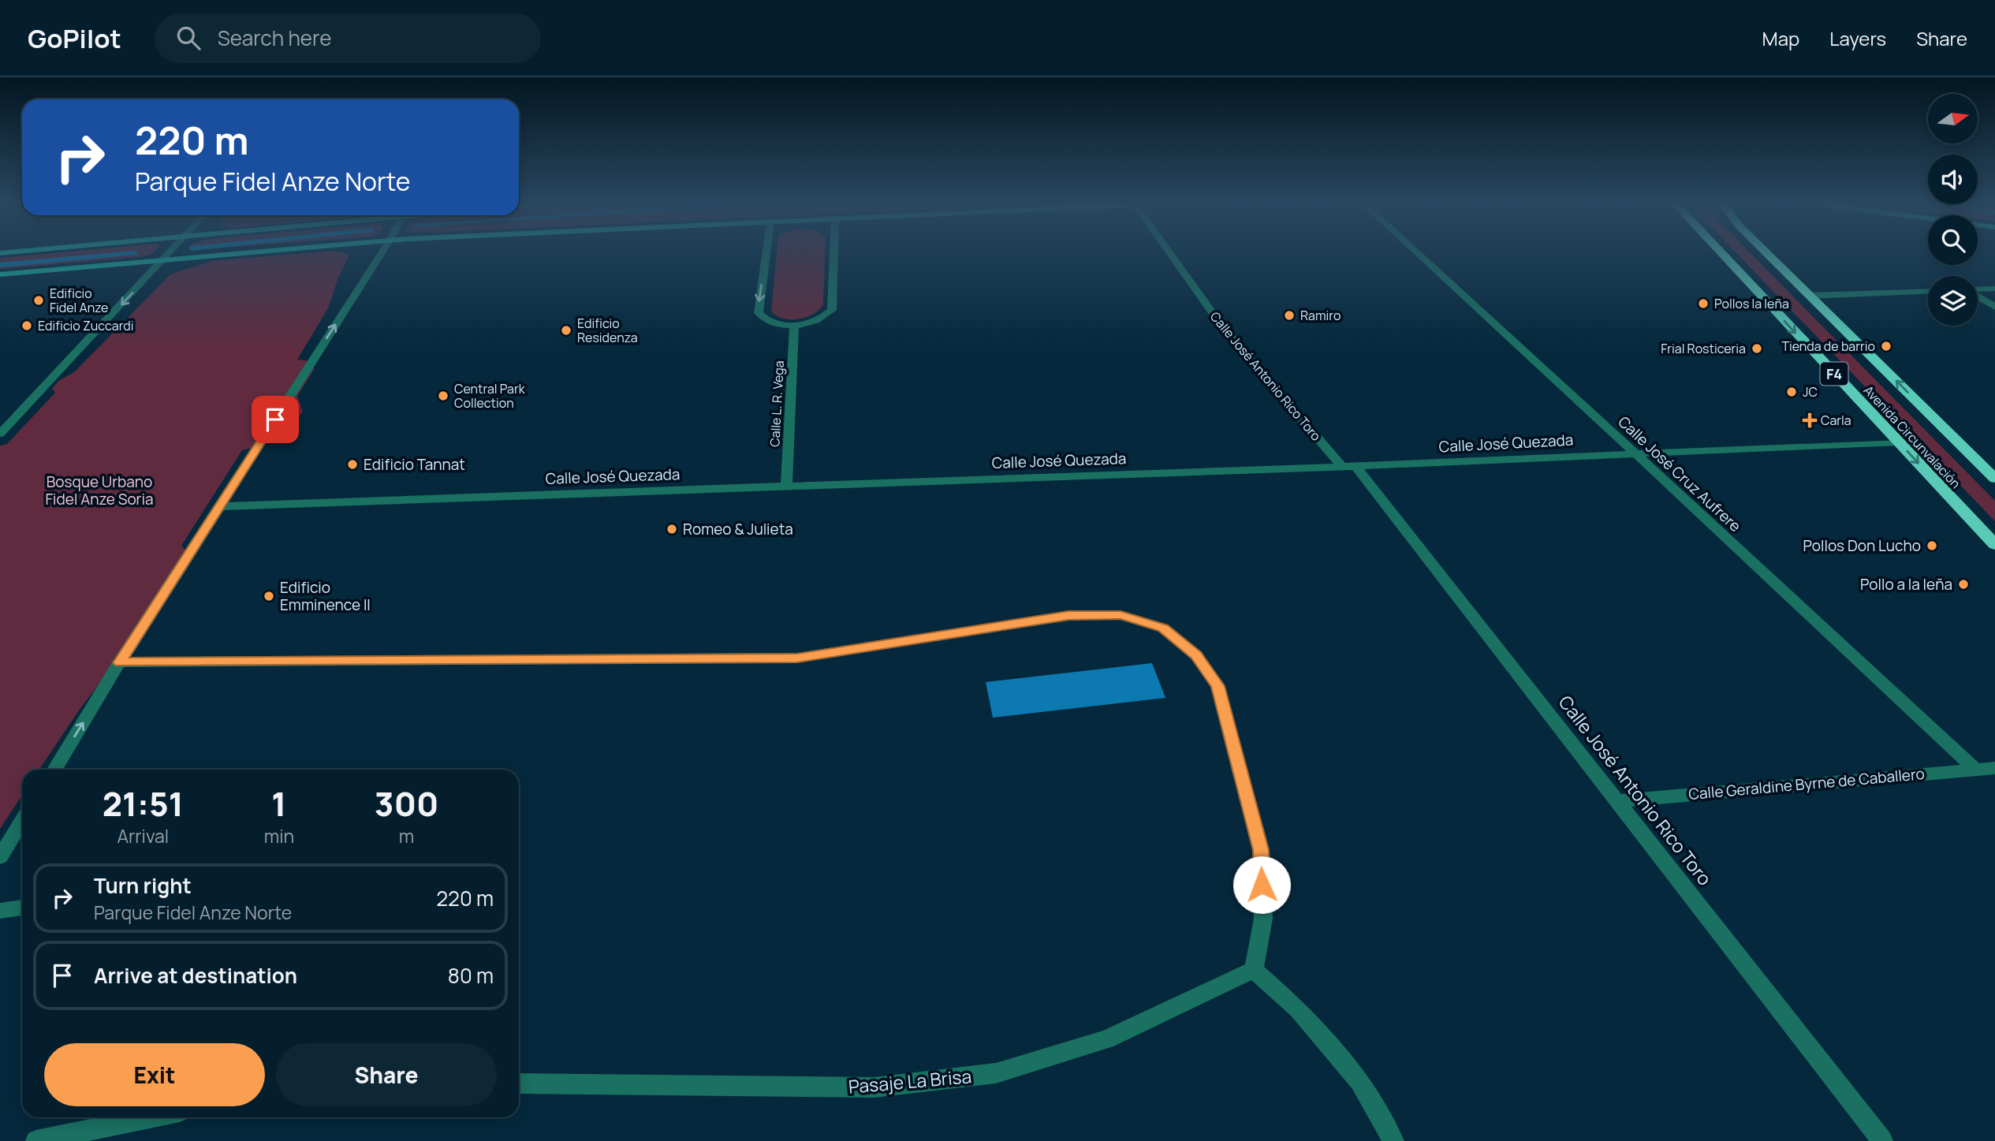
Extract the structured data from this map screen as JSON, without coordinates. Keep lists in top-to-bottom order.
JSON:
{
  "streets": {
    "highway": ["F4", "Avenida Circunvalación"],
    "street": [
      "Calle José Antonio Rico Toro",
      "Calle L. R. Vega",
      "Calle José Quezada",
      "Calle José Cruz Aufrere",
      "Calle Geraldine Byrne de Caballero",
      "Pasaje La Brisa"
    ]
  },
  "crossings": [
    ["Calle José Antonio Rico Toro", "Calle José Quezada"],
    ["Calle José Antonio Rico Toro", "Calle Geraldine Byrne de Caballero"],
    ["Calle L. R. Vega", "Calle José Quezada"],
    ["Avenida Circunvalación", "Calle José Quezada"],
    ["Calle José Quezada", "Calle José Cruz Aufrere"],
    ["Calle José Cruz Aufrere", "Calle Geraldine Byrne de Caballero"]
  ],
  "parks": ["Bosque Urbano Fidel Anze Soria"],
  "places": {
    "other": [
      "Edificio Fidel Anze",
      "Pollos la leña",
      "Ramiro",
      "Edificio Zuccardi",
      "Edificio Residenza",
      "Tienda de barrio",
      "Frial Rosticeria",
      "JC",
      "Central Park Collection",
      "Edificio Tannat",
      "Romeo & Julieta",
      "Pollos Don Lucho",
      "Pollo a la leña",
      "Edificio Emminence II"
    ],
    "health": ["Carla"]
  },
  "north": "right",
  "page": {
    "header": "GoPilot",
    "search": "Search here",
    "nav": ["Map", "Layers", "Share"],
    "turn": ["220 m", "Parque Fidel Anze Norte"],
    "eta": [
      "21:51",
      "Arrival",
      "1",
      "min",
      "300",
      "m"
    ],
    "list": [
      {
        "name": "Turn right",
        "note": "Parque Fidel Anze Norte",
        "value": "220 m"
      },
      {
        "name": "Arrive at destination",
        "value": "80 m"
      }
    ],
    "buttons": ["Exit", "Share"]
  }
}
